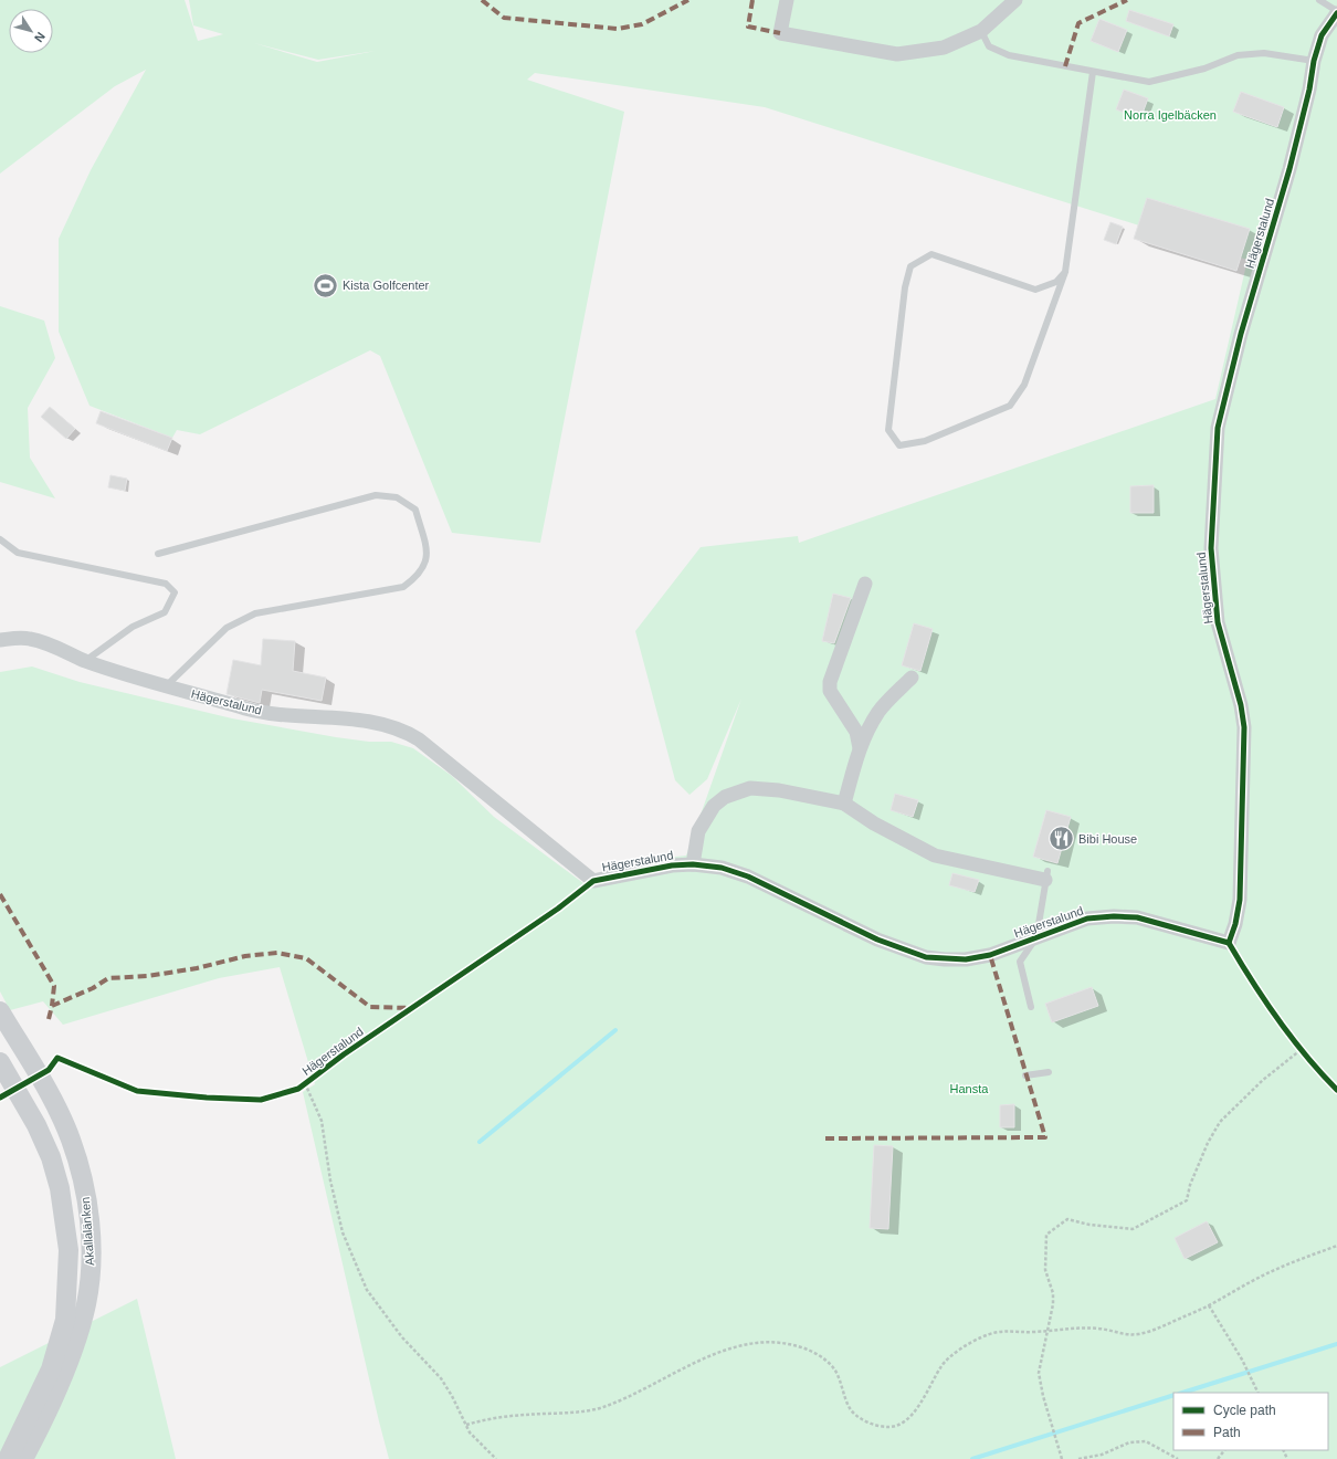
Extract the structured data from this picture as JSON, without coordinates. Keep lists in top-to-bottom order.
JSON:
{
  "streets": {
    "main road": ["Akallalänken"],
    "street": ["Hägerstalund"]
  },
  "parks": ["Norra Igelbäcken", "Hansta"],
  "places": {
    "sports": ["Kista Golfcenter"],
    "restaurant": ["Bibi House"]
  },
  "legend": ["Cycle path", "Path"],
  "north": "bottom right"
}
